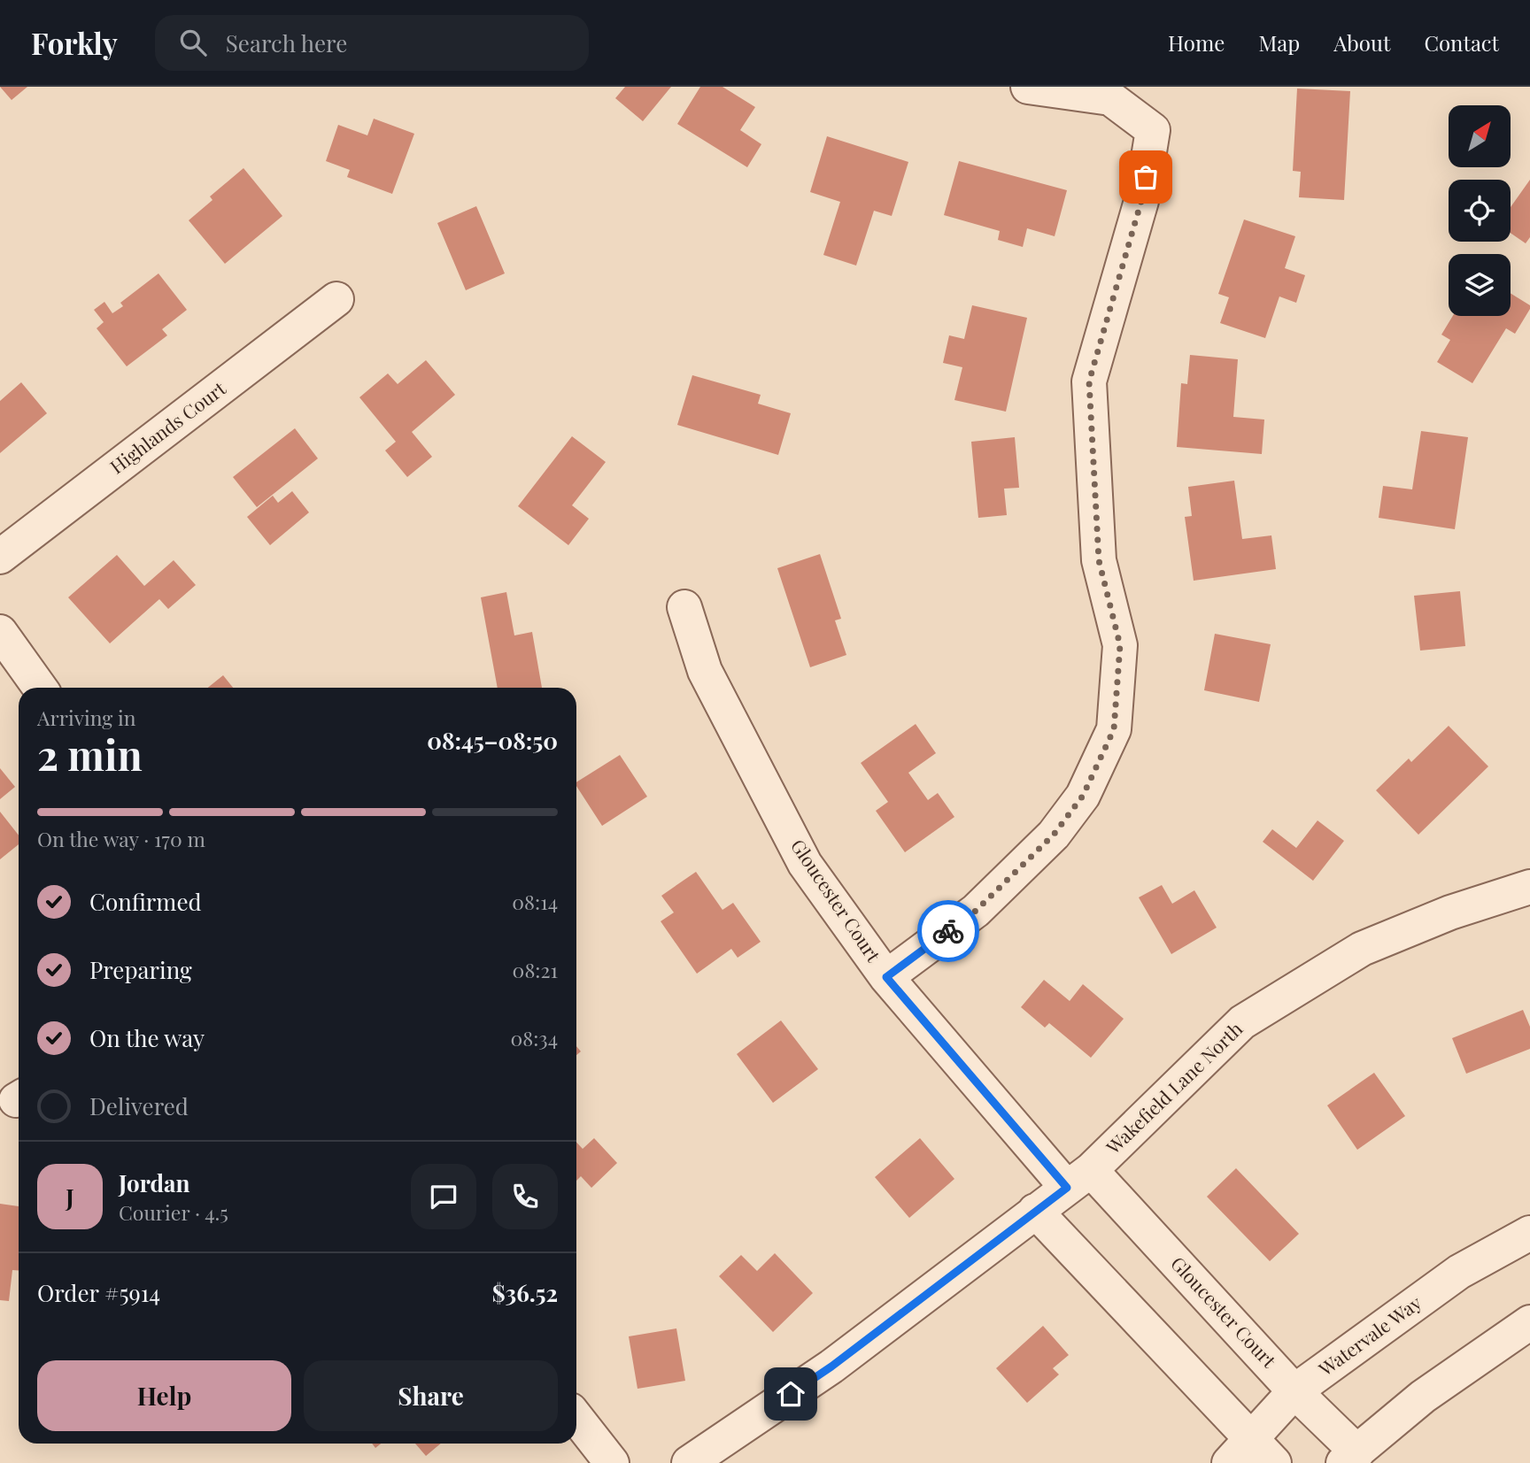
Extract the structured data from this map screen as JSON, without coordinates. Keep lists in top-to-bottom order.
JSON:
{
  "streets": {
    "street": [
      "Highlands Court",
      "Gloucester Court",
      "Wakefield Lane North",
      "Watervale Way"
    ]
  },
  "crossings": [
    ["Gloucester Court", "Wakefield Lane North"],
    ["Gloucester Court", "Watervale Way"]
  ],
  "north": "top right",
  "page": {
    "header": "Forkly",
    "search": "Search here",
    "nav": [
      "Home",
      "Map",
      "About",
      "Contact"
    ],
    "heading": ["2 min", "Arriving in", "08:45–08:50"],
    "panel": [
      "Jordan",
      "Courier · 4.5",
      "Order #5914",
      "$36.52"
    ],
    "bar": "On the way · 170 m",
    "list": [
      ["Confirmed", "08:14"],
      ["Preparing", "08:21"],
      ["On the way", "08:34"],
      "Delivered"
    ],
    "round": "J",
    "buttons": ["Help", "Share"]
  }
}
